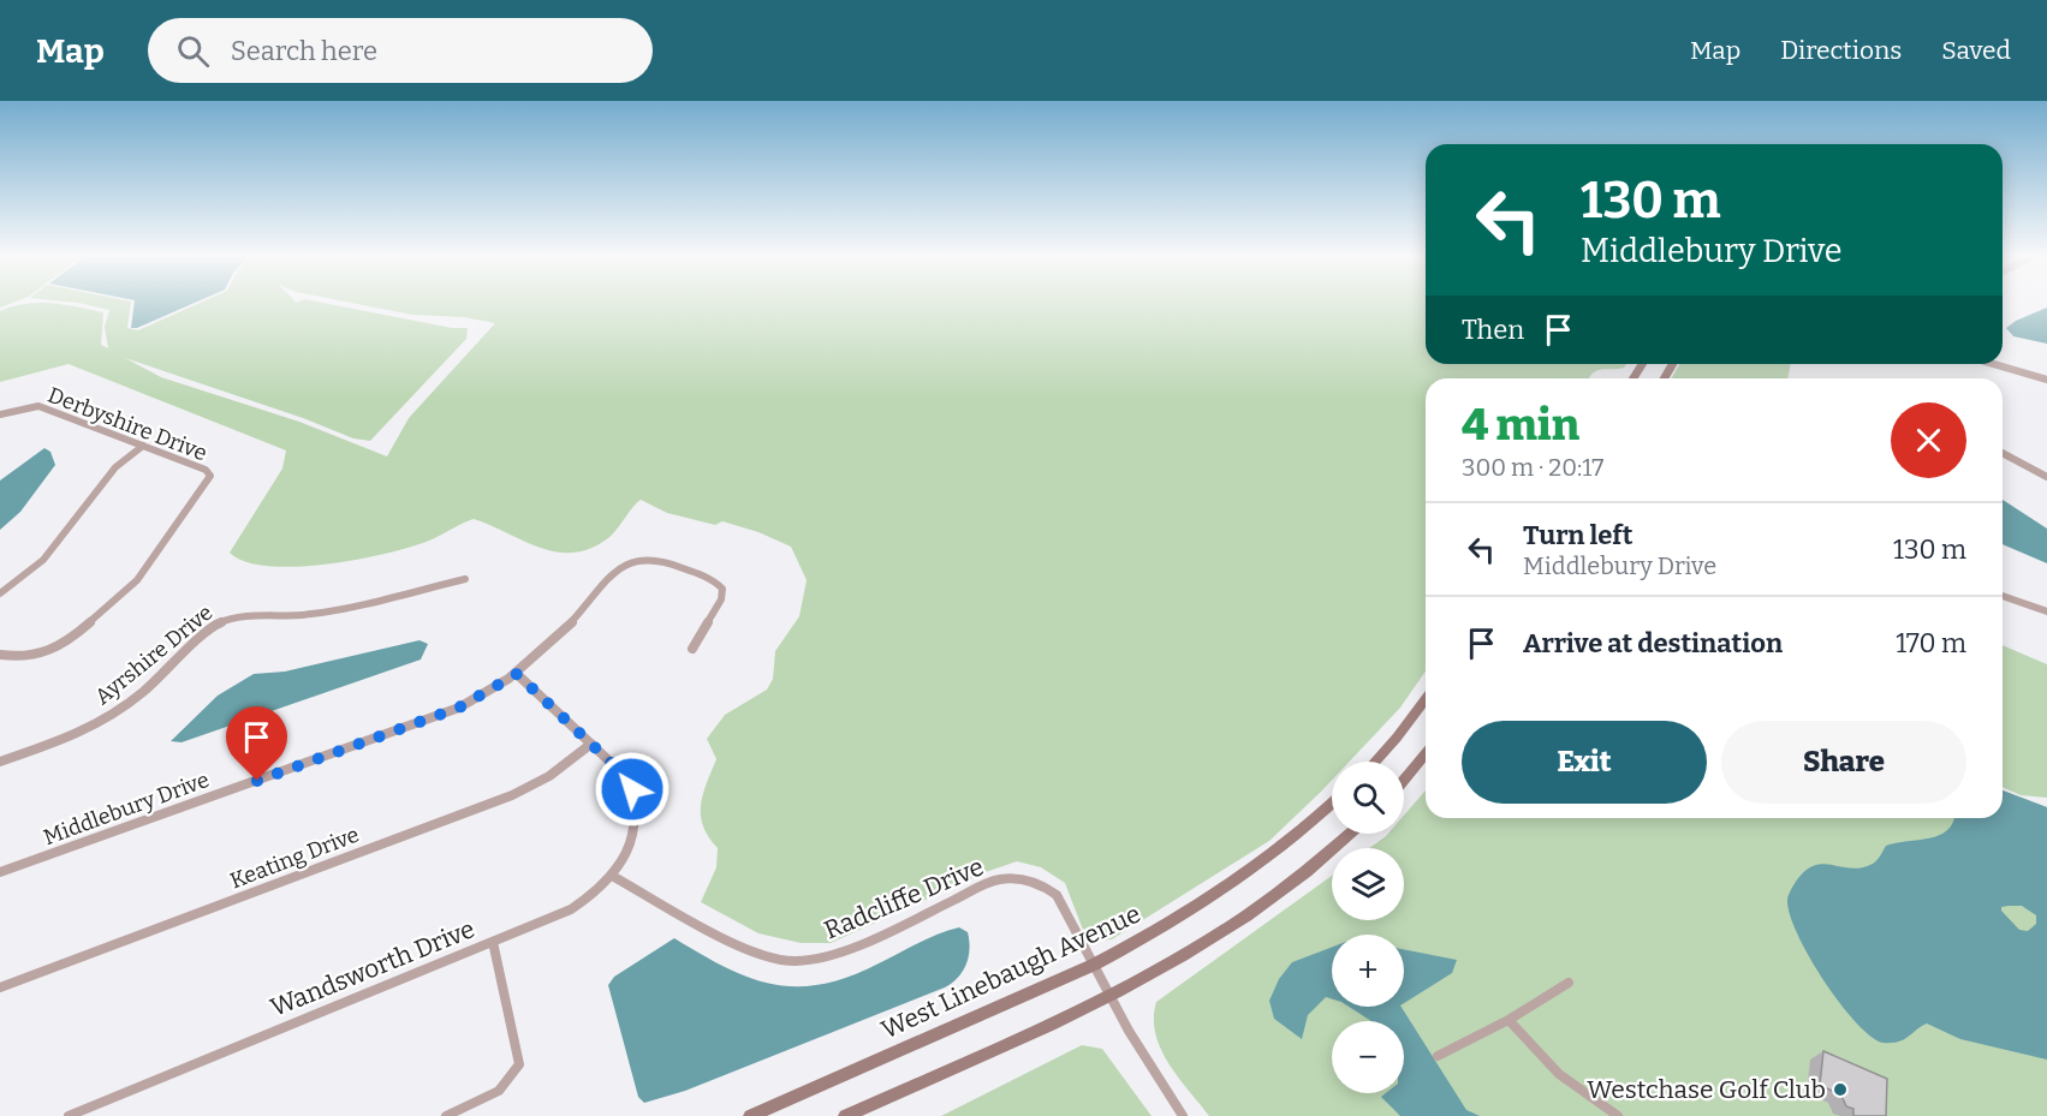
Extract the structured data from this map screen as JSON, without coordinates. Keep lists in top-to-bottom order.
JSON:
{
  "streets": {
    "main road": ["West Linebaugh Avenue"],
    "street": [
      "Derbyshire Drive",
      "Ayrshire Drive",
      "Middlebury Drive",
      "Keating Drive",
      "Radcliffe Drive",
      "Wandsworth Drive"
    ]
  },
  "crossings": [
    ["Radcliffe Drive", "West Linebaugh Avenue"]
  ],
  "places": ["Westchase Golf Club"],
  "page": {
    "header": "Map",
    "search": "Search here",
    "nav": ["Map", "Directions", "Saved"],
    "turn": ["130 m", "Middlebury Drive"],
    "then": "Then",
    "heading": ["4 min", "300 m · 20:17"],
    "list": [
      {
        "name": "Turn left",
        "note": "Middlebury Drive",
        "value": "130 m"
      },
      {
        "name": "Arrive at destination",
        "value": "170 m"
      }
    ],
    "buttons": ["Exit", "Share"],
    "map_buttons": ["+", "−"]
  }
}
